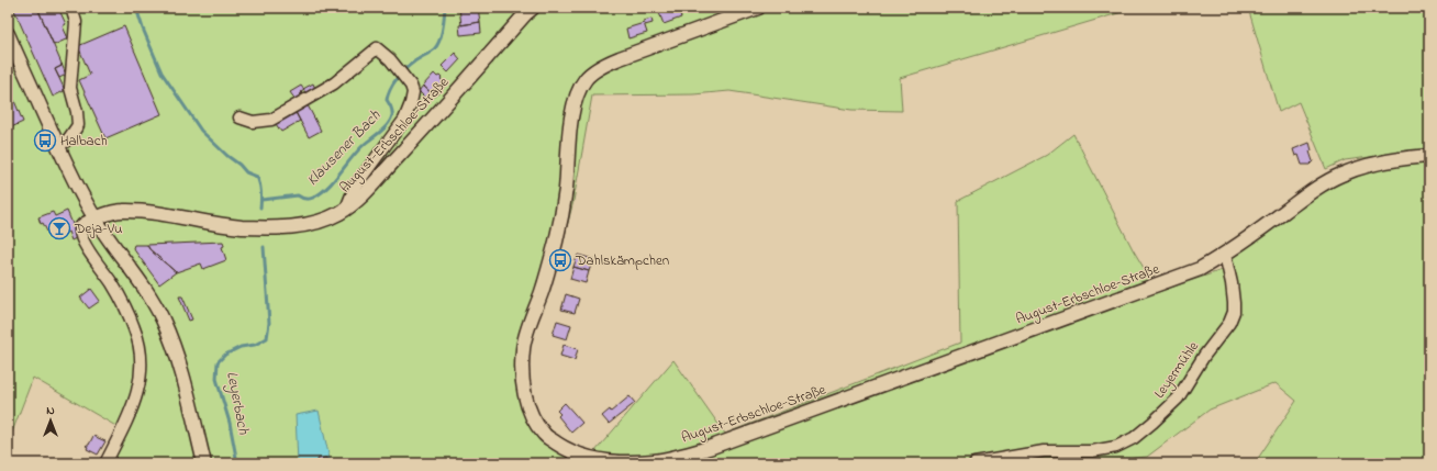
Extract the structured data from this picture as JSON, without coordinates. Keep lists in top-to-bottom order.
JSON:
{
  "streets": {
    "main road": ["August-Erbschloe-Straße"],
    "street": ["Leyermühle"]
  },
  "crossings": [
    ["August-Erbschloe-Straße", "Leyermühle"]
  ],
  "water": ["Klausener Bach", "Leyerbach"],
  "places": {
    "bus stop": ["Halbach", "Dahlskämpchen"],
    "bar": ["Deja-Vu"]
  },
  "north": "top"
}
